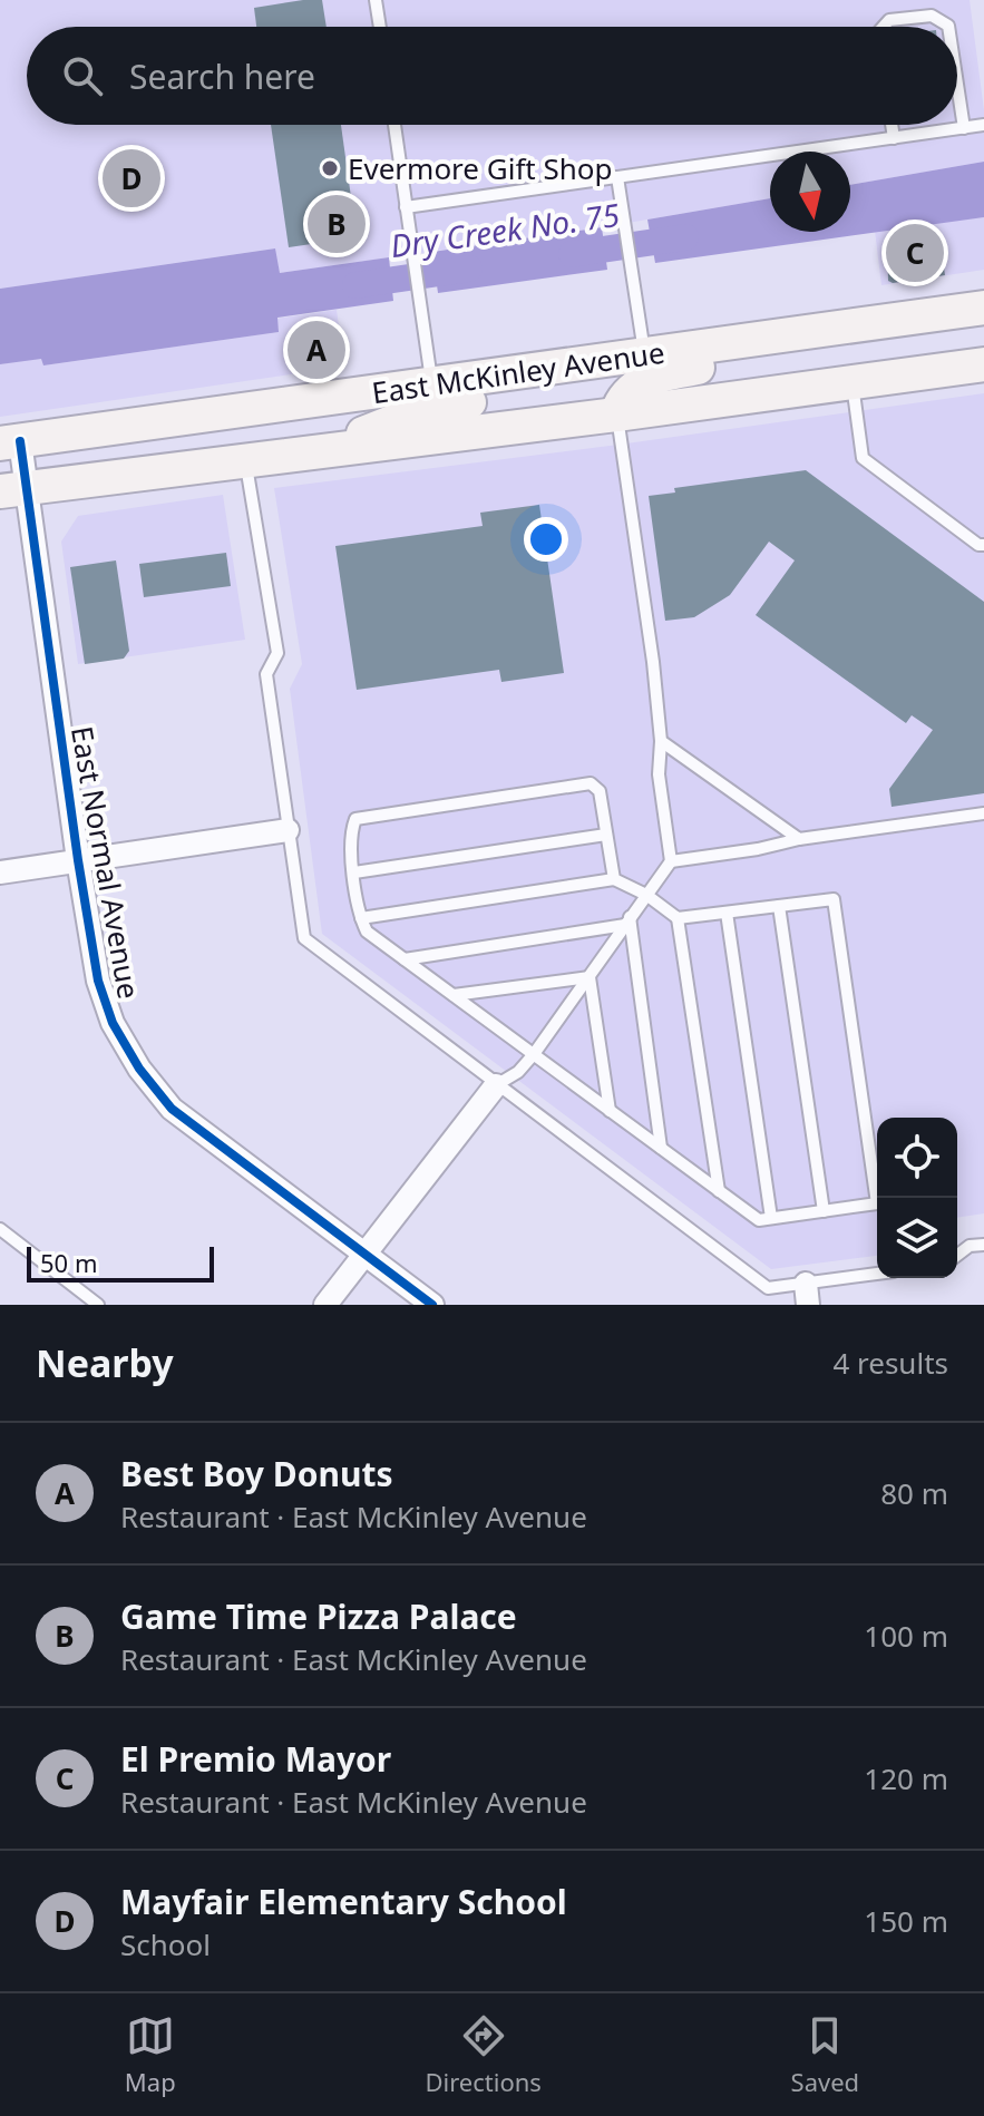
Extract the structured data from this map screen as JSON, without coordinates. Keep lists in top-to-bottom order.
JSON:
{
  "streets": {
    "main road": ["East McKinley Avenue"],
    "street": ["East Normal Avenue"]
  },
  "crossings": [
    ["East McKinley Avenue", "East Normal Avenue"]
  ],
  "water": ["Dry Creek No. 75"],
  "places": ["Evermore Gift Shop"],
  "scale_bar": "50 m",
  "north": "bottom",
  "page": {
    "search": "Search here",
    "pins": [
      "D",
      "B",
      "C",
      "A"
    ],
    "scale": "50 m",
    "heading": ["Nearby", "4 results"],
    "list": [
      {
        "mark": "A",
        "name": "Best Boy Donuts",
        "note": "Restaurant · East McKinley Avenue",
        "value": "80 m"
      },
      {
        "mark": "B",
        "name": "Game Time Pizza Palace",
        "note": "Restaurant · East McKinley Avenue",
        "value": "100 m"
      },
      {
        "mark": "C",
        "name": "El Premio Mayor",
        "note": "Restaurant · East McKinley Avenue",
        "value": "120 m"
      },
      {
        "mark": "D",
        "name": "Mayfair Elementary School",
        "note": "School",
        "value": "150 m"
      }
    ],
    "nav": ["Map", "Directions", "Saved"]
  }
}
